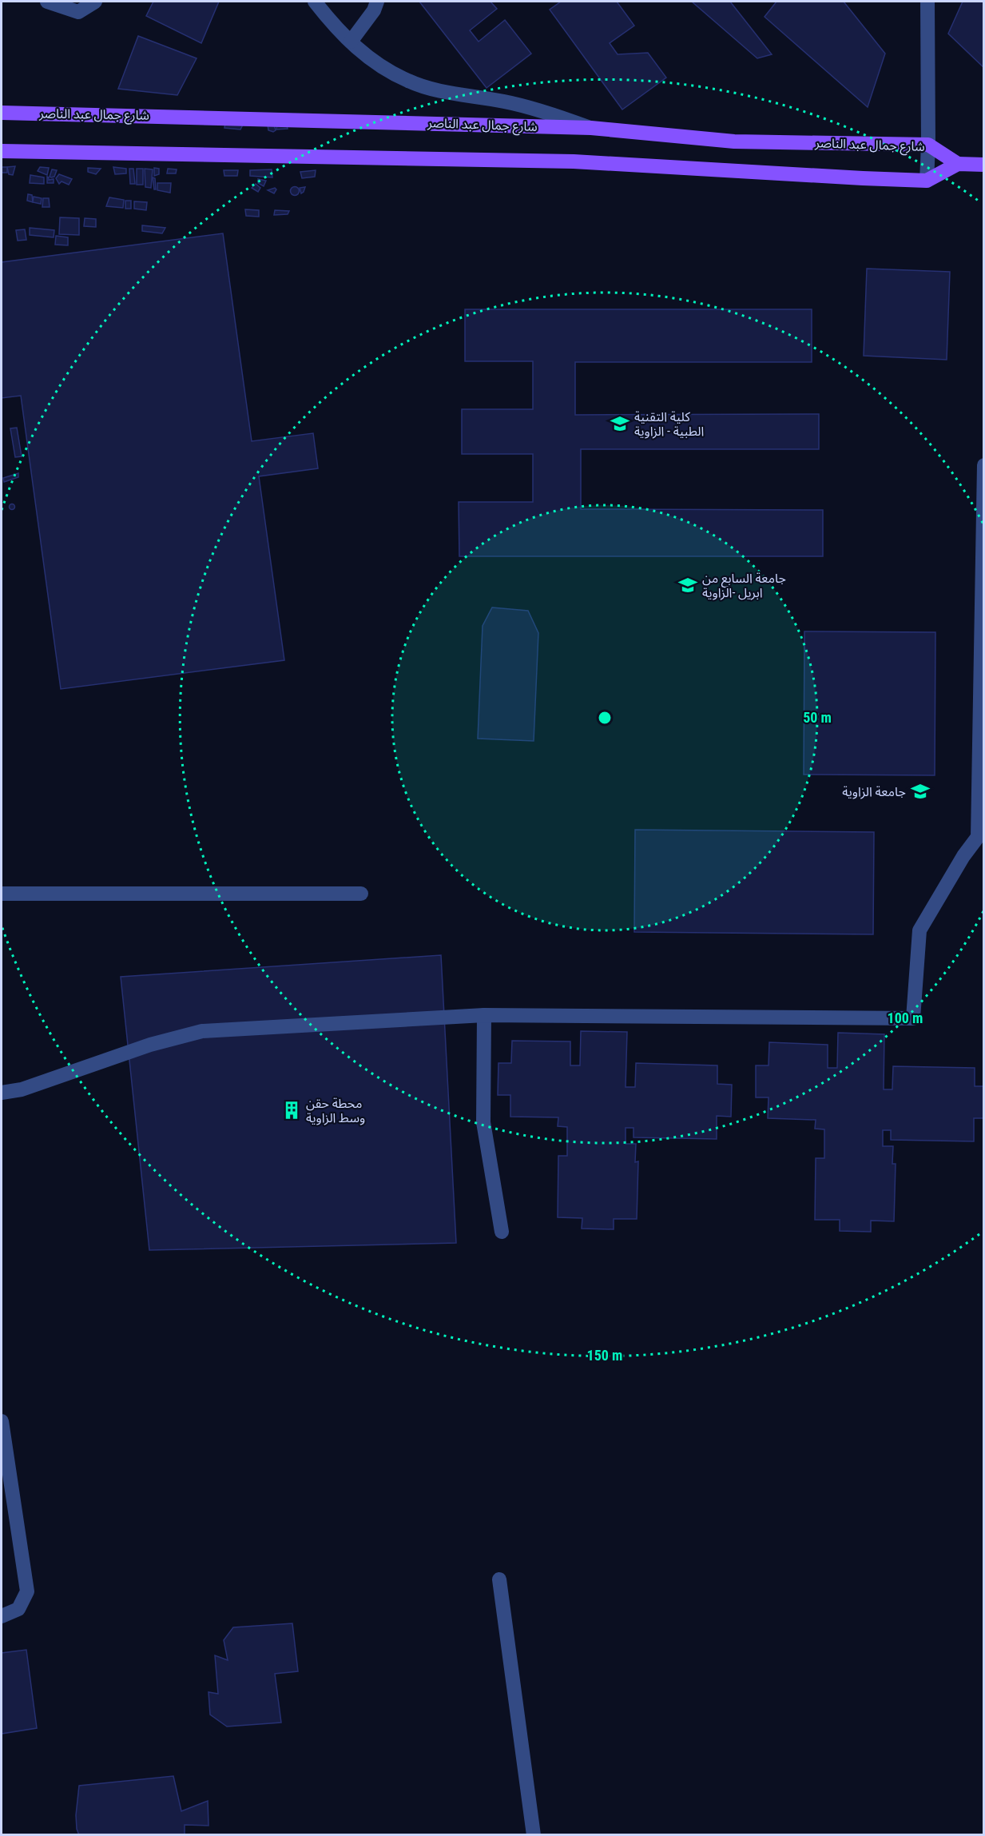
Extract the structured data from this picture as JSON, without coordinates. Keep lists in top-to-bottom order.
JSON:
{
  "streets": {
    "main road": ["شارع جمال عبد الناصر"]
  },
  "places": {
    "school or university": ["كلية التقنية الطبية - الزاوية", "جامعة السابع من ابريل -الزاوية", "جامعة الزاوية"],
    "building": ["محطة حقن وسط الزاوية"]
  },
  "rings": ["50 m", "100 m", "150 m"]
}
